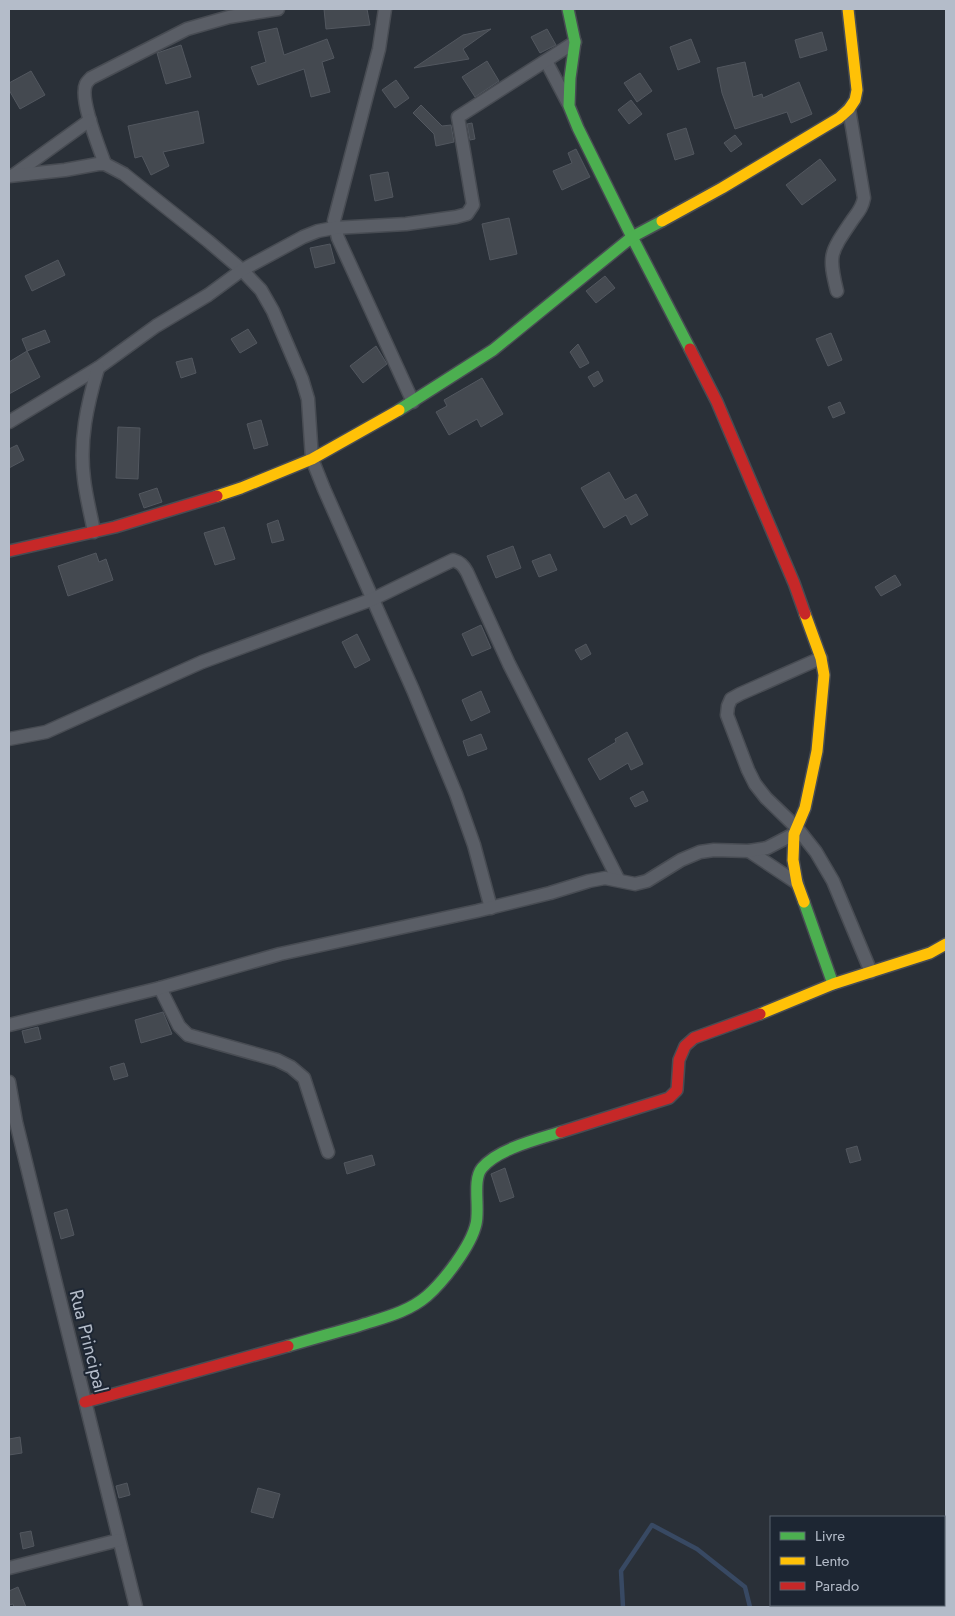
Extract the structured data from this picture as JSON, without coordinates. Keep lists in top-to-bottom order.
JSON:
{
  "streets": {
    "street": ["Rua Principal"]
  },
  "legend": ["Livre", "Lento", "Parado"]
}
